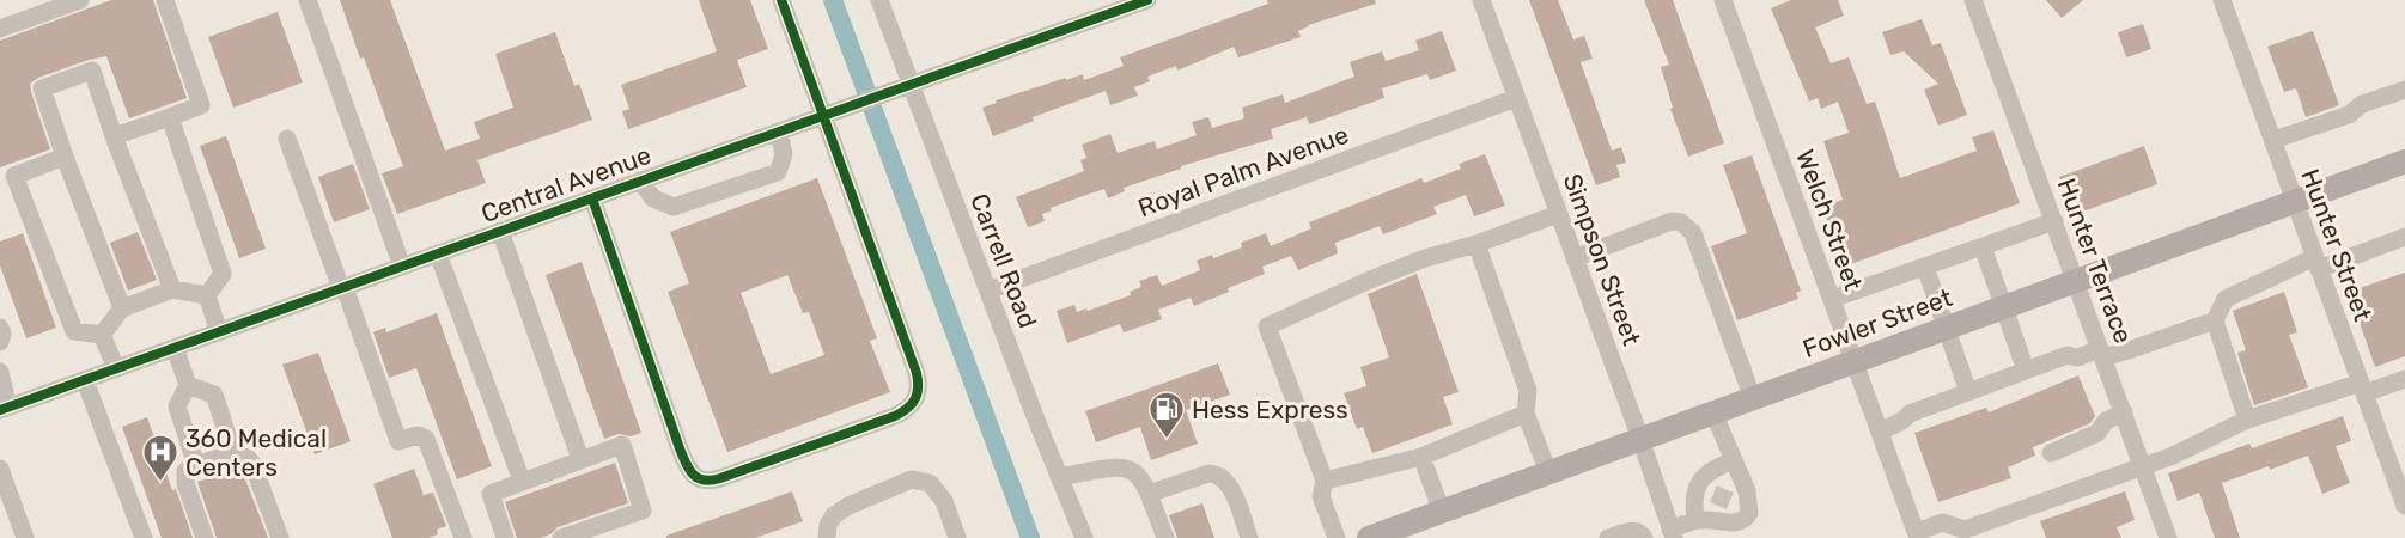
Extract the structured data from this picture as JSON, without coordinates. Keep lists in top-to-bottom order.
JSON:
{
  "streets": {
    "main road": ["Fowler Street"],
    "street": [
      "Royal Palm Avenue",
      "Central Avenue",
      "Welch Street",
      "Hunter Street",
      "Simpson Street",
      "Carrell Road",
      "Hunter Terrace"
    ]
  },
  "crossings": [
    ["Royal Palm Avenue", "Simpson Street"],
    ["Royal Palm Avenue", "Carrell Road"],
    ["Central Avenue", "Carrell Road"],
    ["Welch Street", "Fowler Street"],
    ["Hunter Street", "Fowler Street"],
    ["Simpson Street", "Fowler Street"],
    ["Hunter Terrace", "Fowler Street"]
  ],
  "places": {
    "fuel station": ["Hess Express"],
    "hospital": ["360 Medical Centers"]
  }
}
